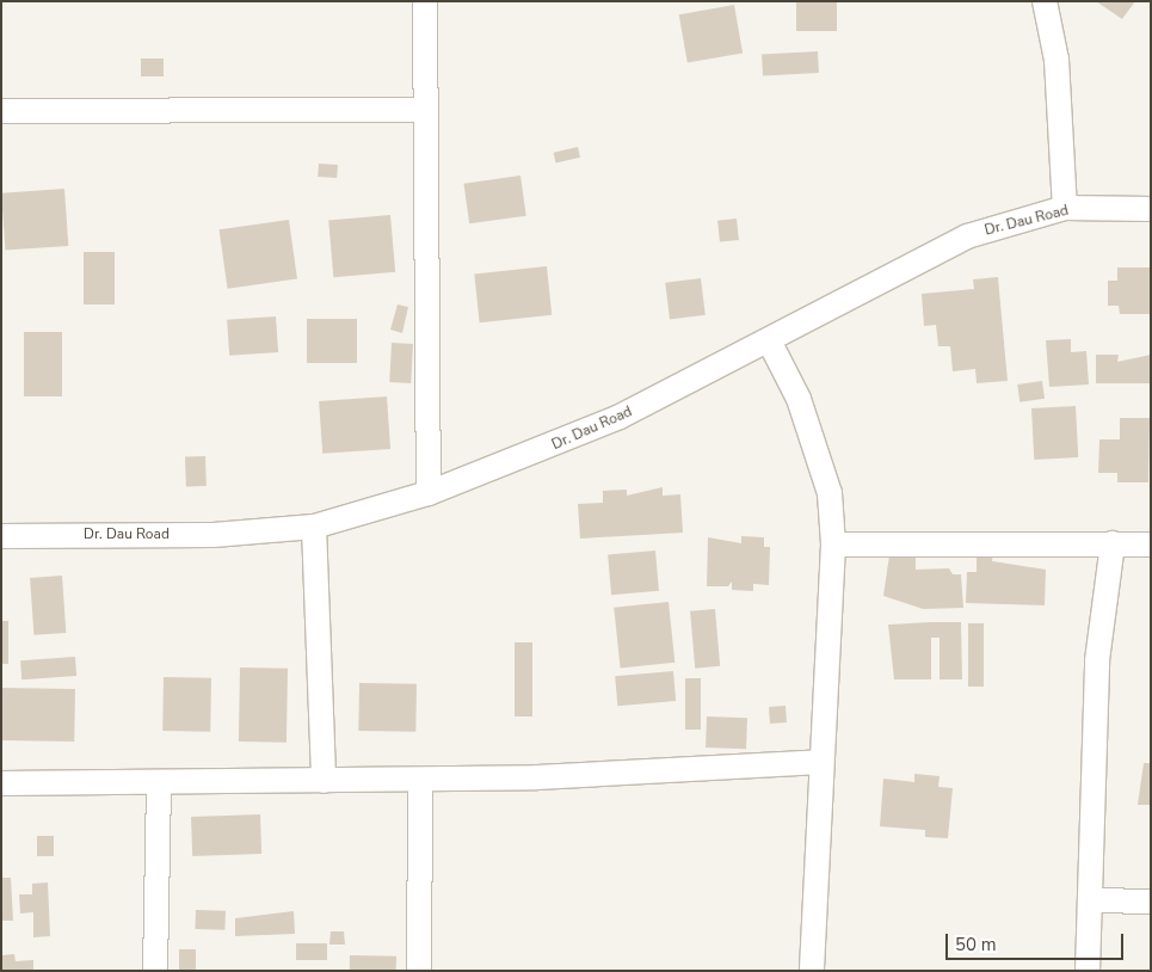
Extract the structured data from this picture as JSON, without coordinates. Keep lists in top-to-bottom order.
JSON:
{
  "streets": {
    "street": ["Dr. Dau Road"]
  },
  "scale_bar": "50 m"
}
